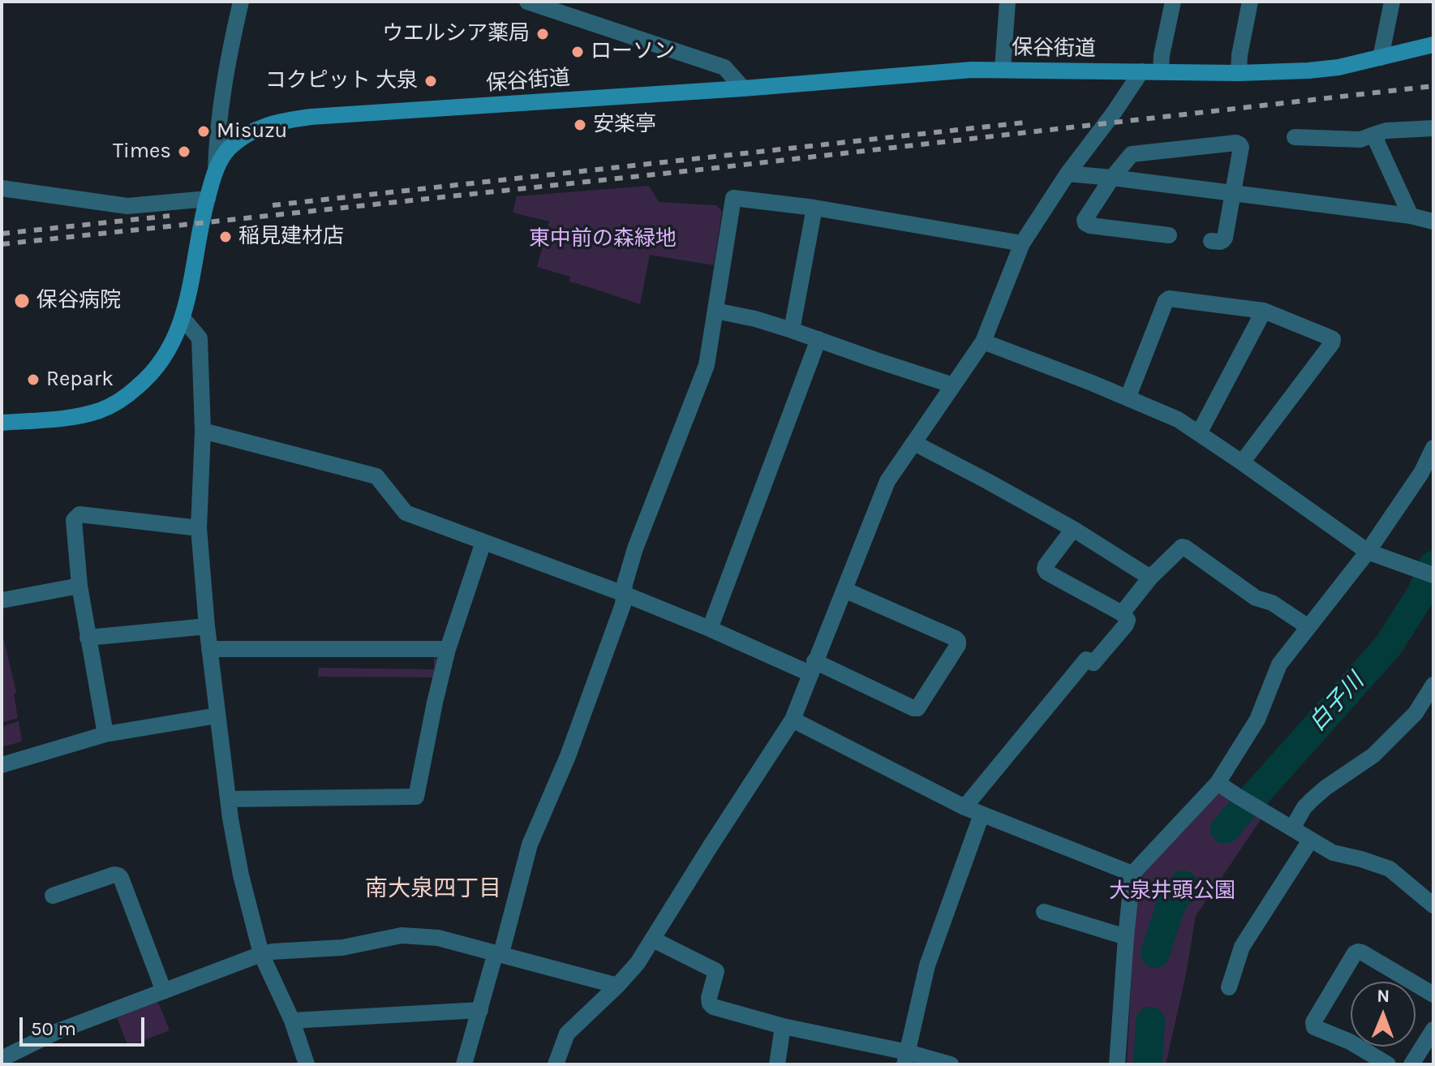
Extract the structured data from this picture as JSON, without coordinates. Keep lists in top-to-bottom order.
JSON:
{
  "streets": {
    "main road": ["保谷街道"]
  },
  "districts": ["南大泉四丁目"],
  "water": ["白子川"],
  "parks": ["東中前の森緑地", "大泉井頭公園"],
  "places": [
    "ウエルシア薬局",
    "ローソン",
    "コクピット 大泉",
    "安楽亭",
    "Misuzu",
    "Times",
    "稲見建材店",
    "保谷病院",
    "Repark"
  ],
  "scale_bar": "50 m",
  "north": "top"
}
